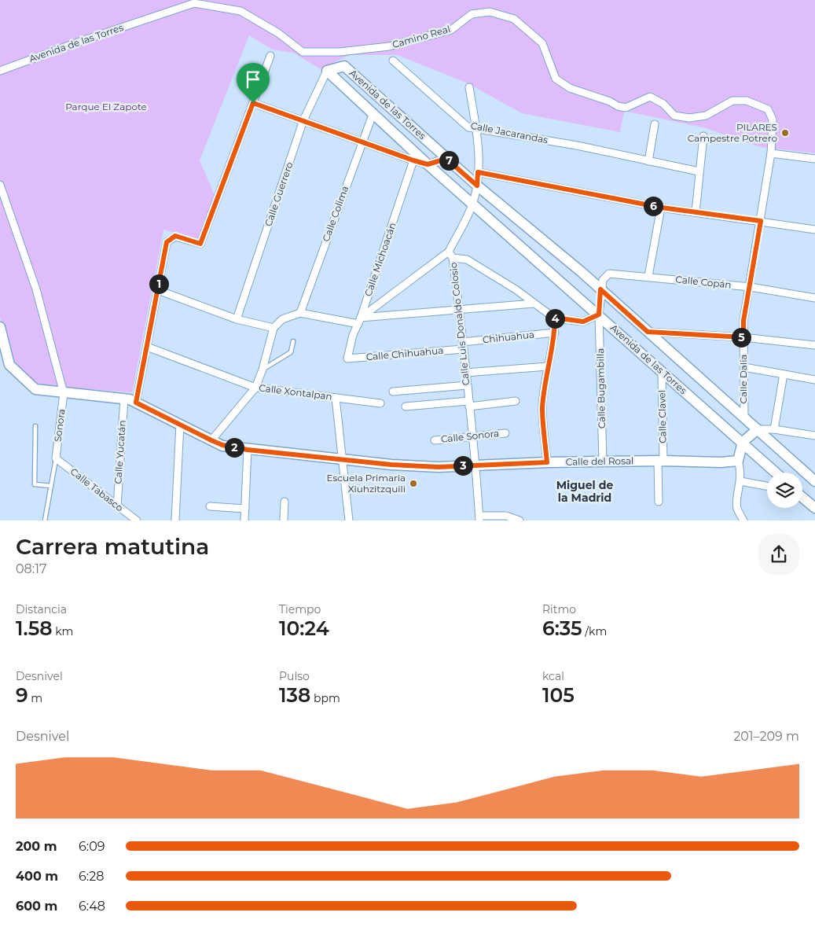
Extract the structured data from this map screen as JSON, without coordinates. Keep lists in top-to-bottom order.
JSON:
{
  "streets": {
    "street": [
      "Camino Real",
      "Avenida de las Torres",
      "Calle Jacarandas",
      "Calle Guerrero",
      "Calle Colima",
      "Calle Michoacán",
      "Calle Copán",
      "Calle Luis Donaldo Colosio",
      "Chihuahua",
      "Calle Chihuahua",
      "Calle Dalia",
      "Calle Bugambilla",
      "Calle Xontalpan",
      "Calle Clavel",
      "Sonora",
      "Calle Sonora",
      "Calle Yucatán",
      "Calle del Rosal",
      "Calle Tabasco"
    ]
  },
  "crossings": [
    ["Camino Real", "Avenida de las Torres"],
    ["Camino Real", "Calle Dalia"],
    ["Avenida de las Torres", "Calle Guerrero"],
    ["Avenida de las Torres", "Calle Colima"],
    ["Avenida de las Torres", "Calle Copán"],
    ["Avenida de las Torres", "Calle Luis Donaldo Colosio"],
    ["Avenida de las Torres", "Calle Dalia"],
    ["Avenida de las Torres", "Calle Bugambilla"],
    ["Avenida de las Torres", "Calle Clavel"],
    ["Calle Jacarandas", "Calle Luis Donaldo Colosio"],
    ["Calle Michoacán", "Calle Chihuahua"],
    ["Calle Copán", "Calle Dalia"],
    ["Calle Copán", "Calle Bugambilla"],
    ["Calle Luis Donaldo Colosio", "Chihuahua"],
    ["Calle Luis Donaldo Colosio", "Calle Chihuahua"],
    ["Calle Luis Donaldo Colosio", "Calle Sonora"],
    ["Calle Luis Donaldo Colosio", "Calle del Rosal"],
    ["Chihuahua", "Calle Chihuahua"],
    ["Calle Bugambilla", "Calle del Rosal"],
    ["Calle Clavel", "Calle del Rosal"],
    ["Sonora", "Calle del Rosal"],
    ["Sonora", "Calle Tabasco"],
    ["Calle Yucatán", "Calle del Rosal"],
    ["Calle Yucatán", "Calle Tabasco"]
  ],
  "districts": ["Miguel de la Madrid"],
  "parks": ["Parque El Zapote"],
  "places": ["PILARES Campestre Potrero", "Escuela Primaria Xiuhzitzquili"],
  "page": {
    "pins": [
      "7",
      "6",
      "1",
      "4",
      "5",
      "2",
      "3"
    ],
    "heading": ["Carrera matutina", "08:17"],
    "stats": [
      ["Distancia", "1.58 km"],
      ["Tiempo", "10:24"],
      ["Ritmo", "6:35 /km"],
      ["Desnivel", "9 m"],
      ["Pulso", "138 bpm"],
      ["kcal", "105"]
    ],
    "chart": ["Desnivel", "201–209 m"],
    "list": [
      {
        "name": "200 m",
        "note": "6:09"
      },
      {
        "name": "400 m",
        "note": "6:28"
      },
      {
        "name": "600 m",
        "note": "6:48"
      }
    ]
  }
}
